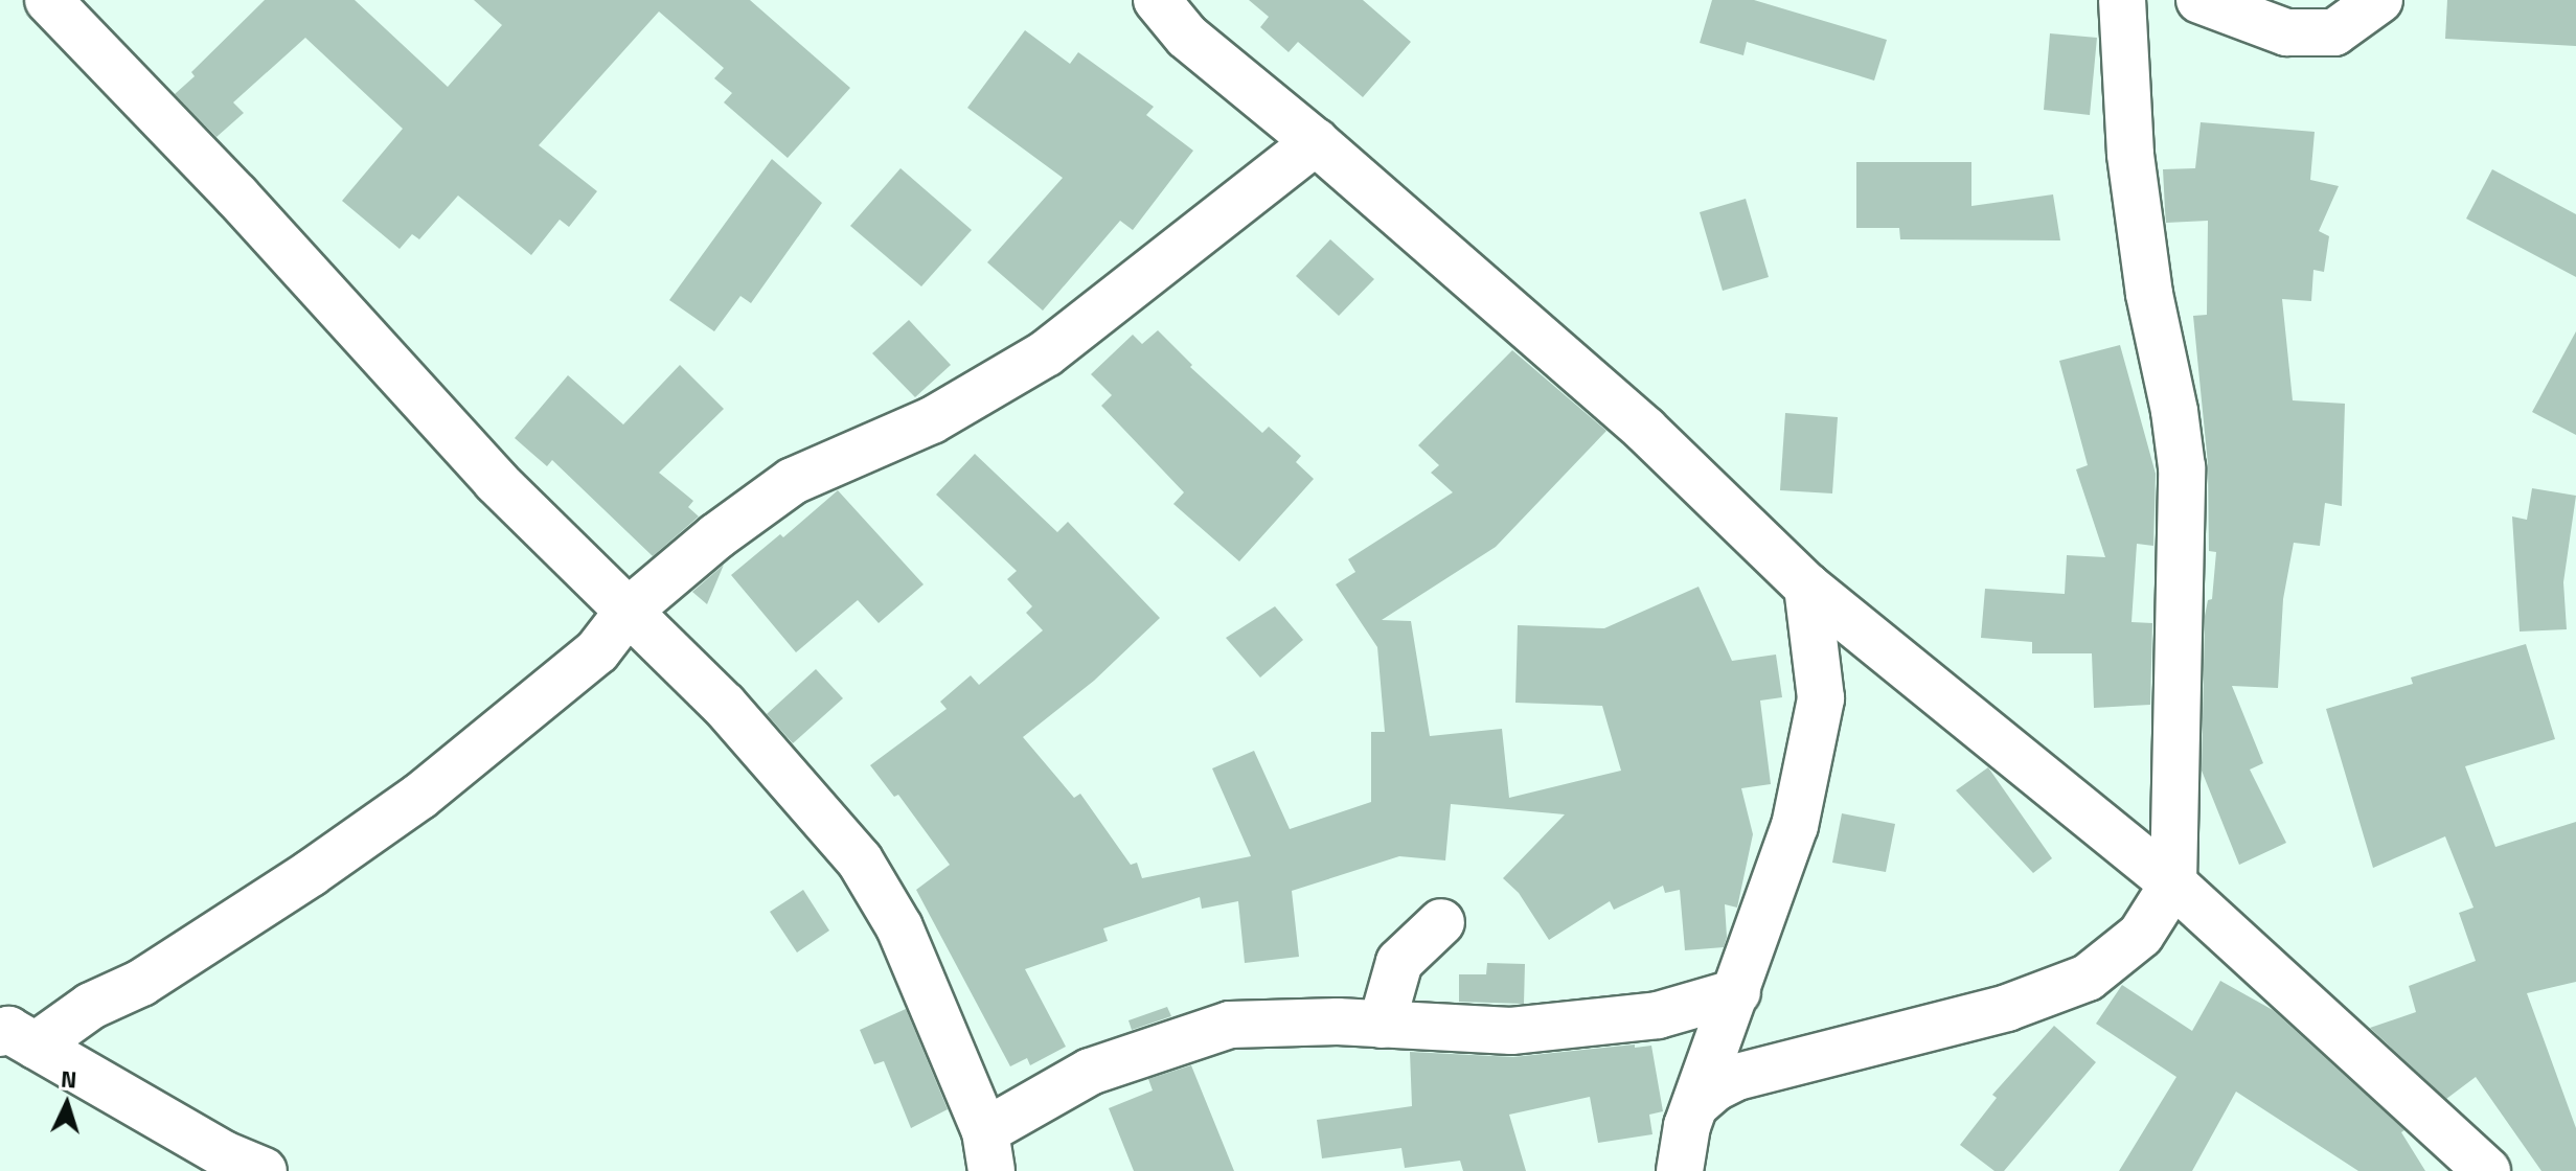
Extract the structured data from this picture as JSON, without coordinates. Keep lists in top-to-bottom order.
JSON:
{
  "north": "top"
}
